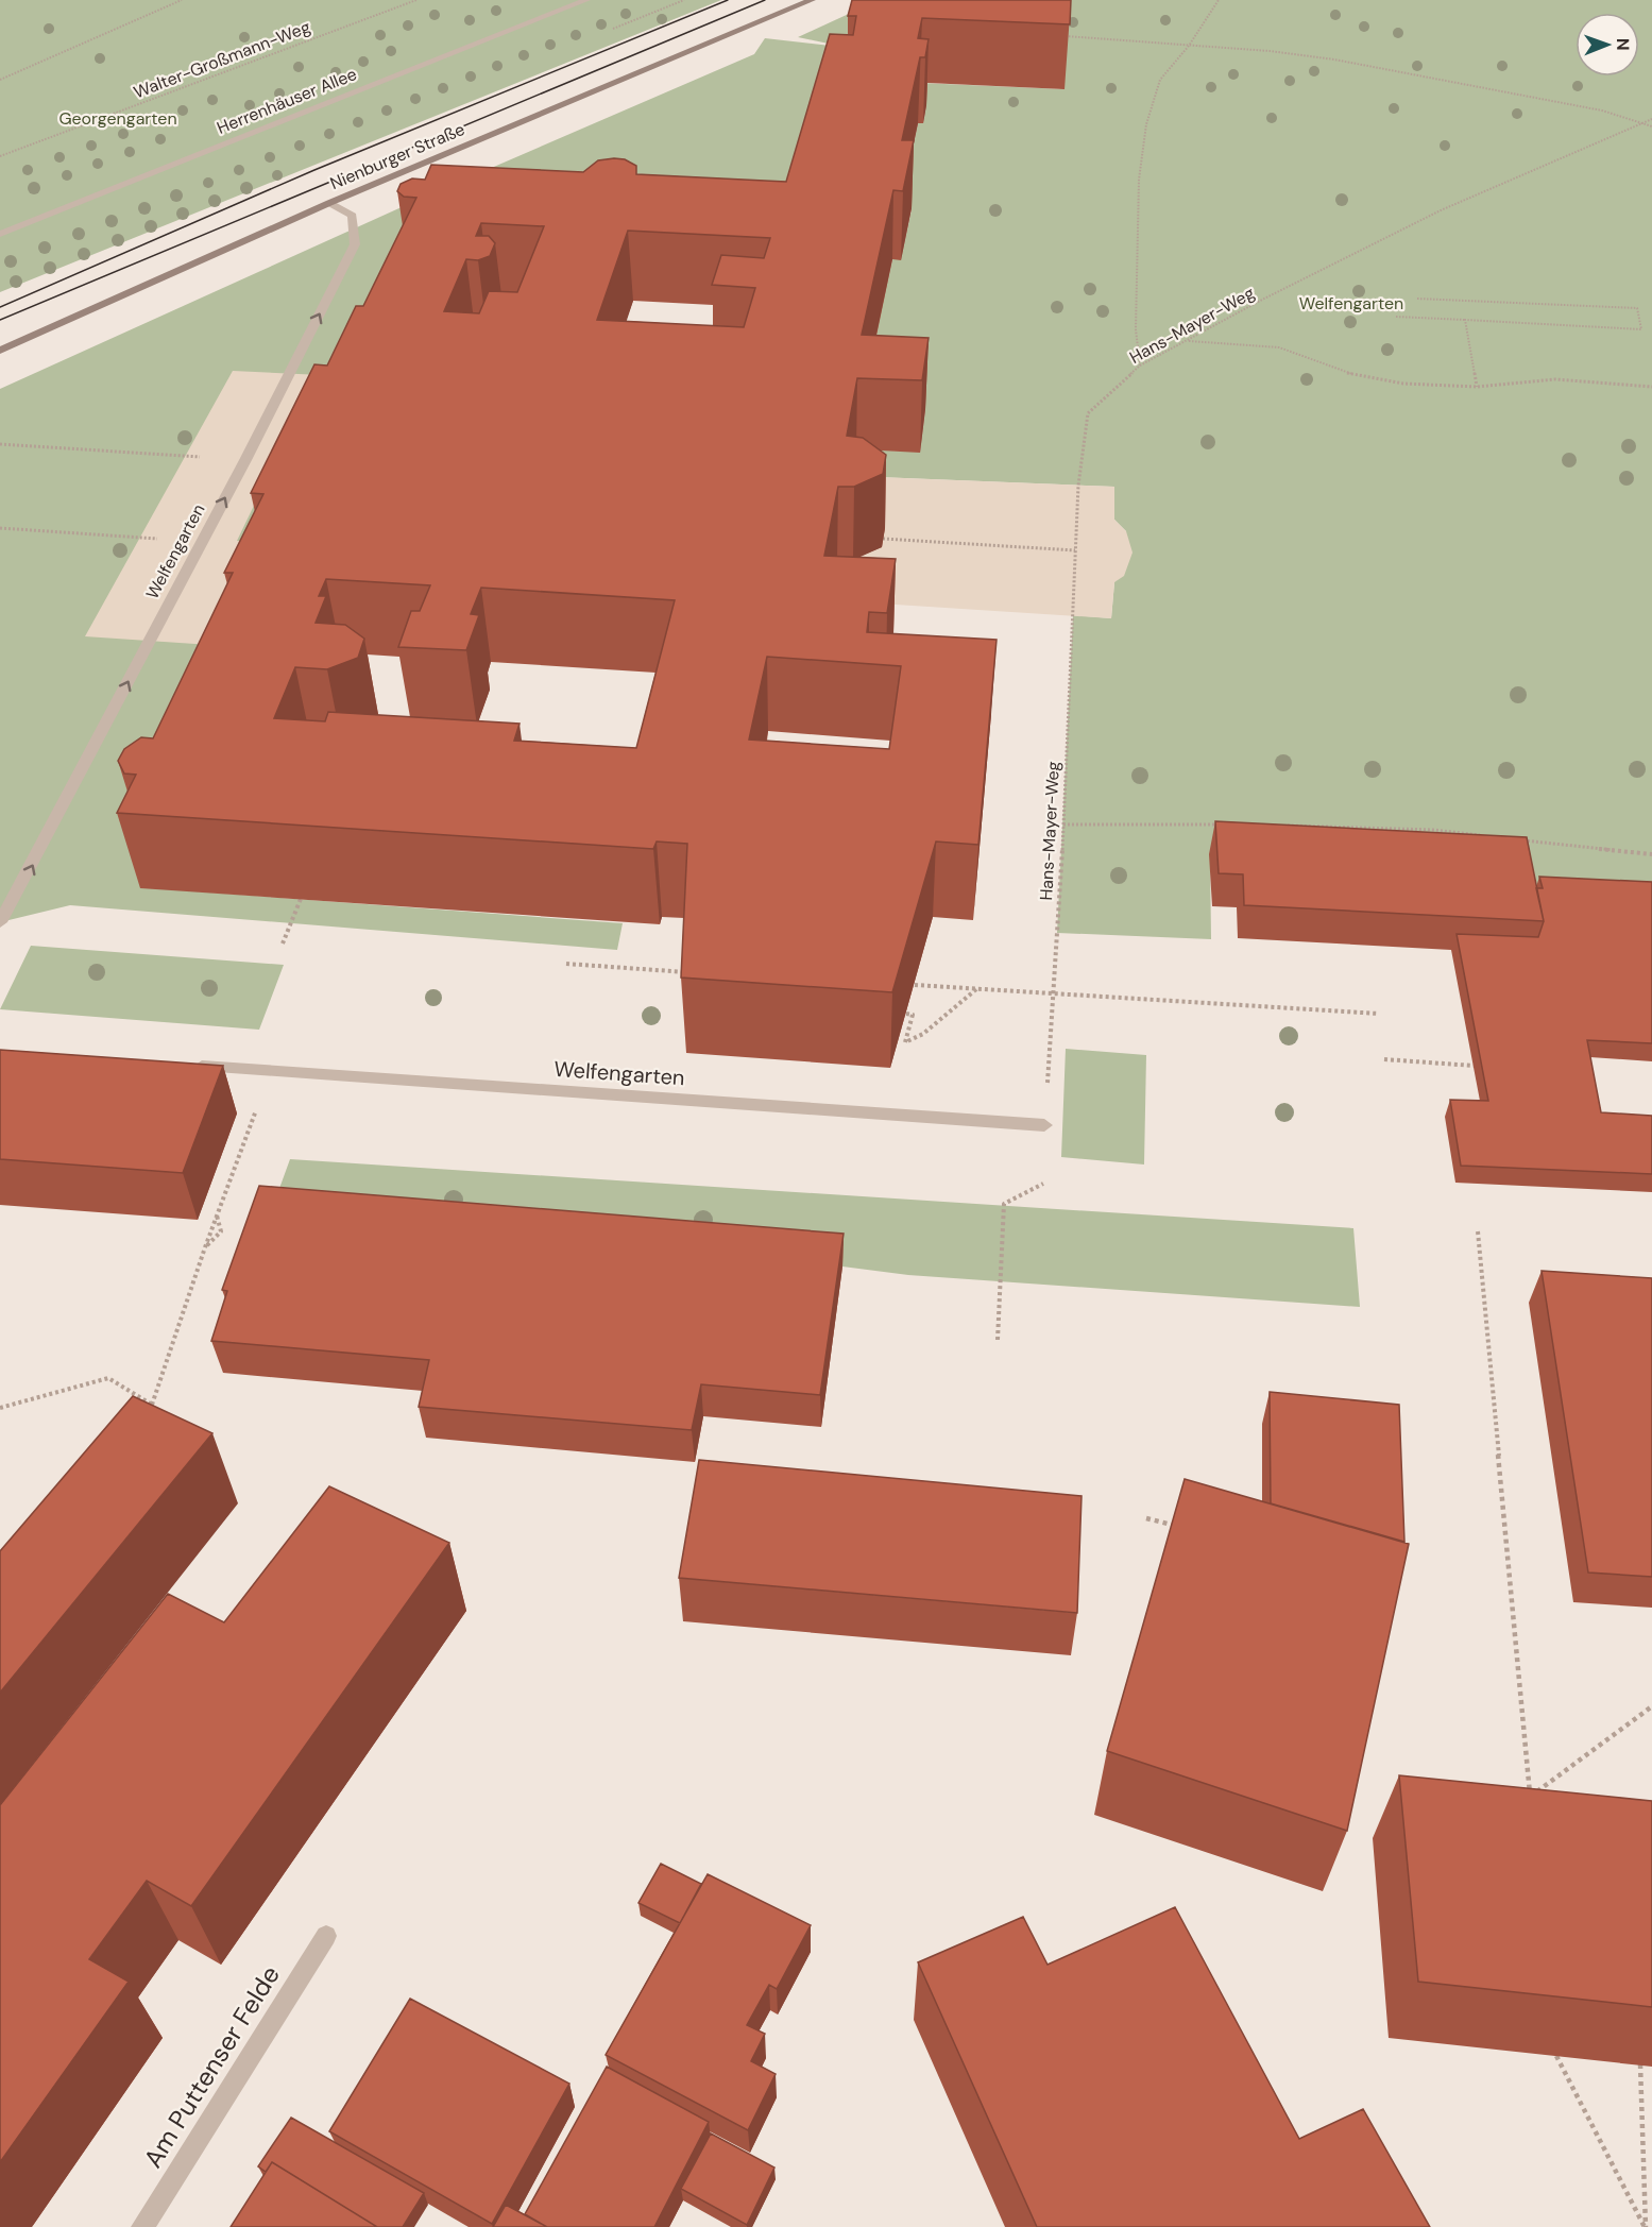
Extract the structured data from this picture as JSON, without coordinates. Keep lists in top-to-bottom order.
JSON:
{
  "streets": {
    "street": [
      "Herrenhäuser Allee",
      "Nienburger Straße",
      "Welfengarten",
      "Am Puttenser Felde"
    ],
    "path": ["Walter-Großmann-Weg", "Hans-Mayer-Weg"]
  },
  "crossings": [
    ["Nienburger Straße", "Welfengarten"]
  ],
  "one_way": ["Welfengarten"],
  "parks": ["Georgengarten", "Welfengarten"],
  "north": "right"
}
